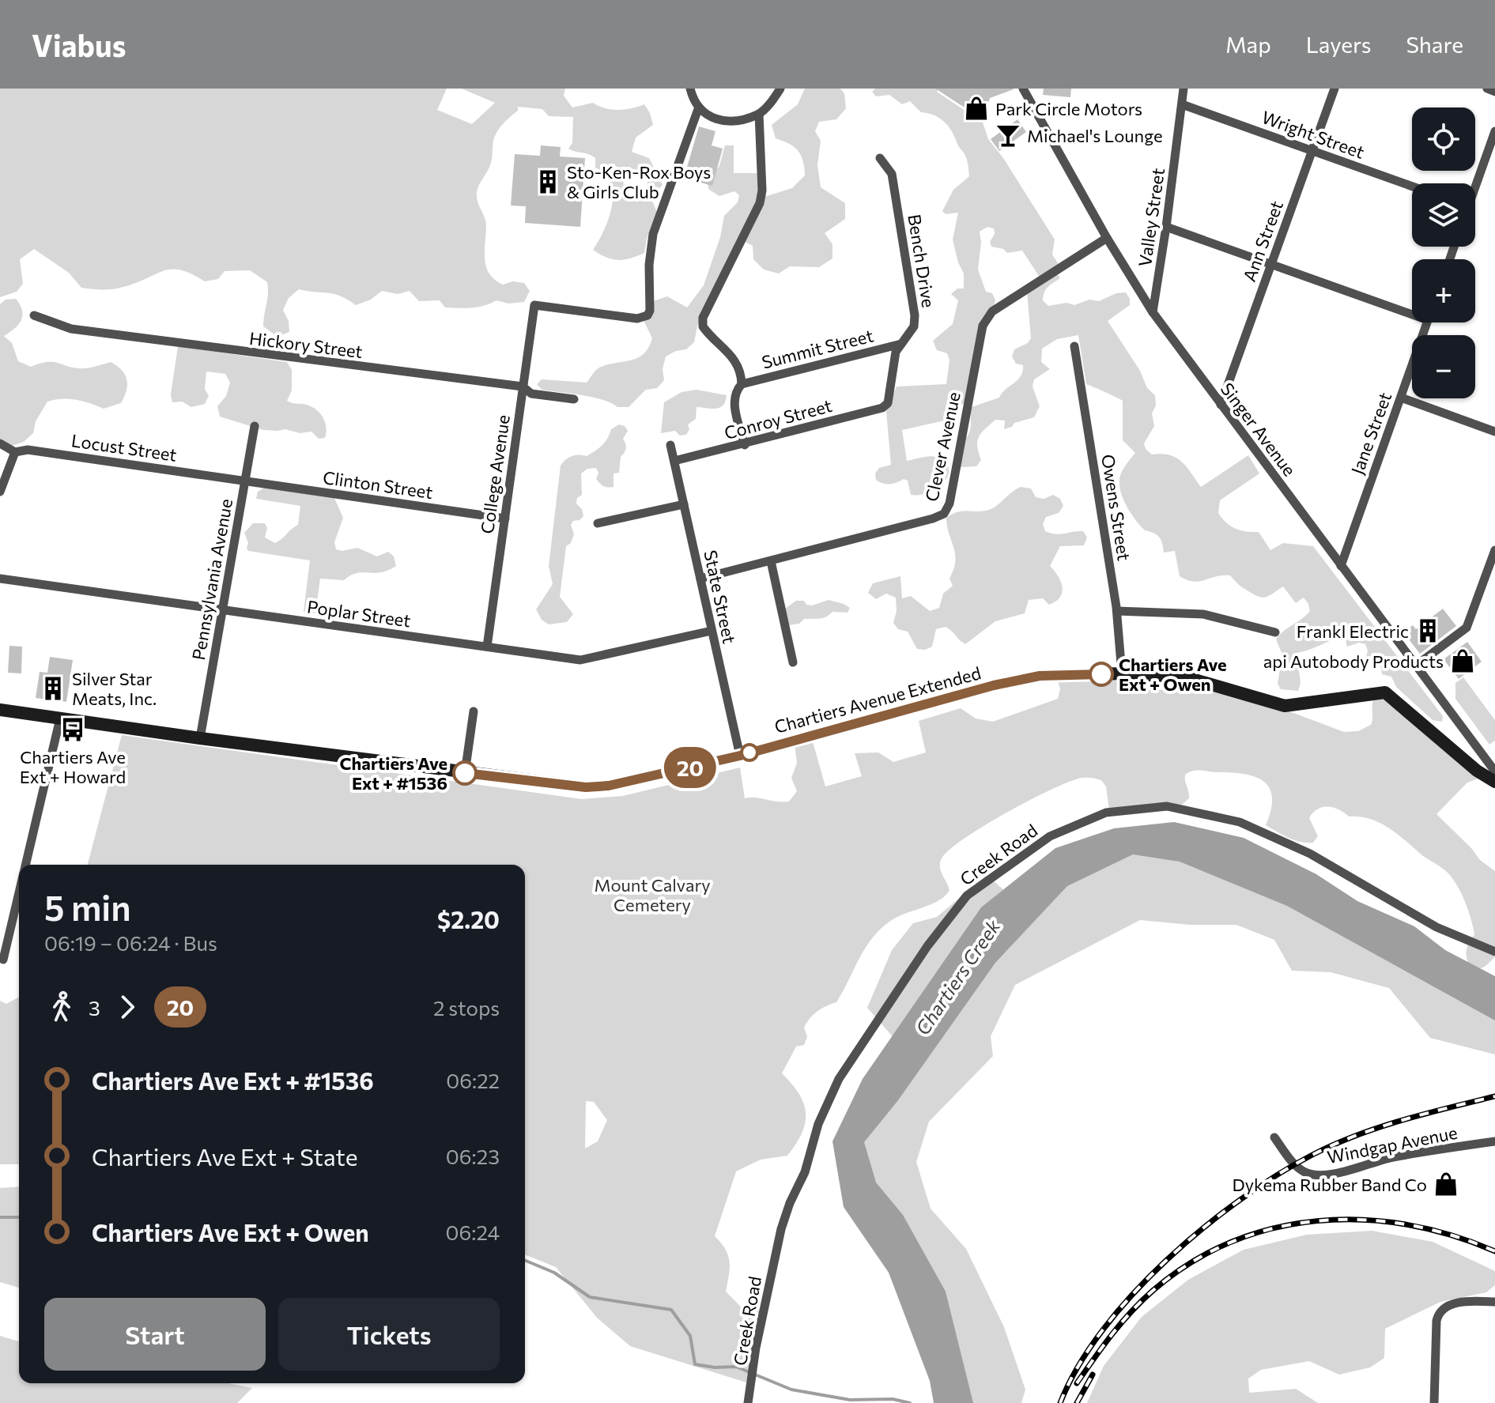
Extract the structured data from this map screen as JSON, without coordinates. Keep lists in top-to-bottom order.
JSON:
{
  "streets": {
    "street": [
      "Wright Street",
      "Valley Street",
      "Ann Street",
      "Bench Drive",
      "Hickory Street",
      "Summit Street",
      "Conroy Street",
      "Singer Avenue",
      "Jane Street",
      "Clever Avenue",
      "Locust Street",
      "College Avenue",
      "Clinton Street",
      "Owens Street",
      "Pennsylvania Avenue",
      "State Street",
      "Poplar Street",
      "Chartiers Avenue Extended",
      "Creek Road",
      "Windgap Avenue"
    ]
  },
  "crossings": [
    ["Wright Street", "Valley Street"],
    ["Wright Street", "Ann Street"],
    ["Valley Street", "Singer Avenue"],
    ["Ann Street", "Singer Avenue"],
    ["Bench Drive", "Summit Street"],
    ["Bench Drive", "Conroy Street"],
    ["Hickory Street", "College Avenue"],
    ["Conroy Street", "State Street"],
    ["Singer Avenue", "Jane Street"],
    ["Singer Avenue", "Clever Avenue"],
    ["Clever Avenue", "State Street"],
    ["Locust Street", "Clinton Street"],
    ["Locust Street", "Pennsylvania Avenue"],
    ["College Avenue", "Clinton Street"],
    ["College Avenue", "Poplar Street"],
    ["Clinton Street", "Pennsylvania Avenue"],
    ["Owens Street", "Chartiers Avenue Extended"],
    ["Pennsylvania Avenue", "Poplar Street"],
    ["Pennsylvania Avenue", "Chartiers Avenue Extended"],
    ["State Street", "Poplar Street"],
    ["State Street", "Chartiers Avenue Extended"]
  ],
  "water": ["Chartiers Creek"],
  "parks": ["Mount Calvary Cemetery"],
  "places": {
    "shop": ["Park Circle Motors", "api Autobody Products", "Dykema Rubber Band Co"],
    "bar": ["Michael's Lounge"],
    "building": ["Sto-Ken-Rox Boys & Girls Club", "Frankl Electric", "Silver Star Meats, Inc."],
    "other": ["Chartiers Ave Ext + Owen", "Chartiers Ave Ext + #1536"],
    "bus stop": ["Chartiers Ave Ext + Howard"]
  },
  "lines": ["bus line 20"],
  "page": {
    "header": "Viabus",
    "nav": ["Map", "Layers", "Share"],
    "on_map": "20",
    "map_buttons": ["+", "−"],
    "heading": ["5 min", "06:19 – 06:24 · Bus", "$2.20"],
    "legs": ["3", "20", "2 stops"],
    "list": [
      {
        "name": "Chartiers Ave Ext + #1536",
        "value": "06:22"
      },
      {
        "name": "Chartiers Ave Ext + State",
        "value": "06:23"
      },
      {
        "name": "Chartiers Ave Ext + Owen",
        "value": "06:24"
      }
    ],
    "buttons": ["Start", "Tickets"]
  }
}
